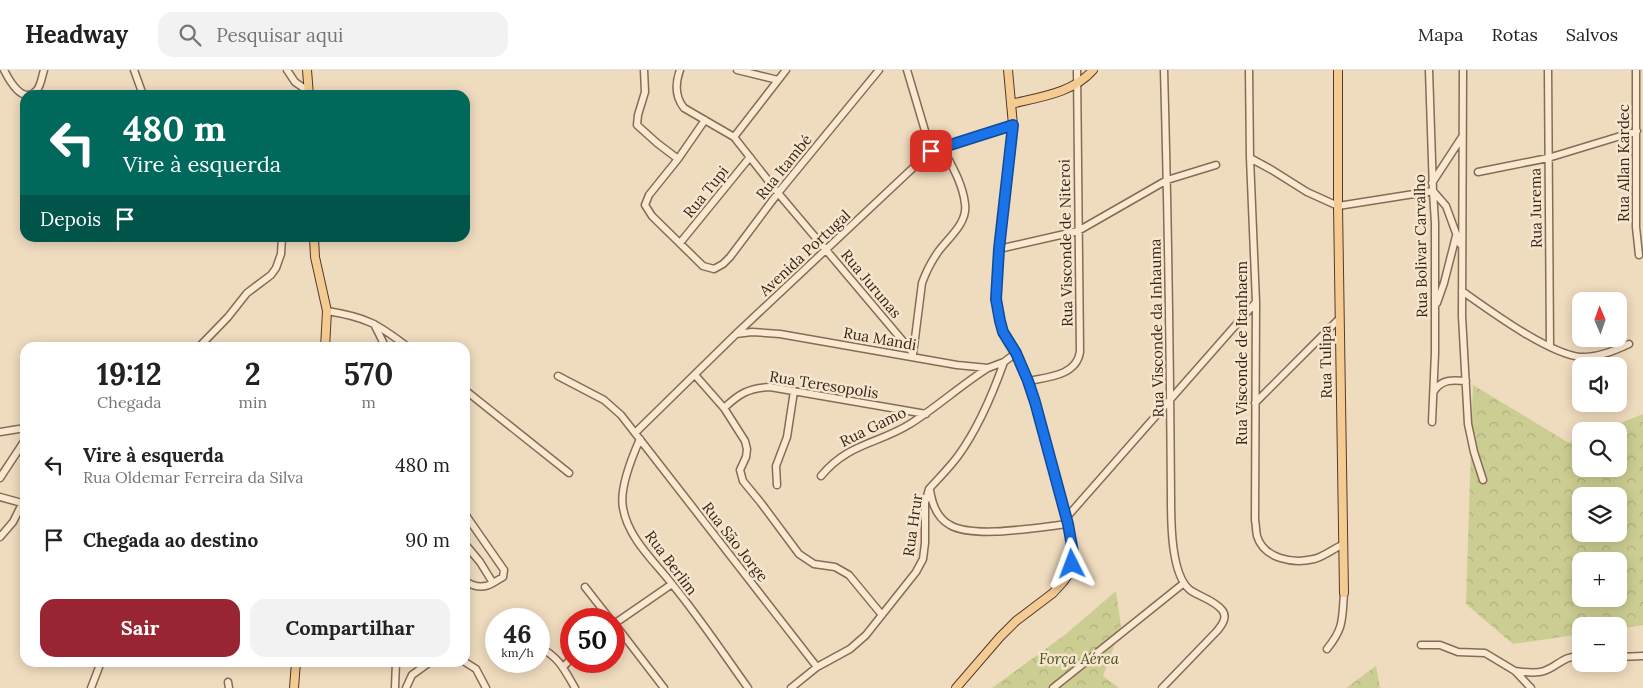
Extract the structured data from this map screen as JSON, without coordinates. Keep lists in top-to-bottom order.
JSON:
{
  "streets": {
    "main road": ["Rua Tulipa"],
    "street": [
      "Rua Allan Kardec",
      "Rua Itambé",
      "Rua Tupi",
      "Rua Jurema",
      "Rua Visconde de Niteroi",
      "Rua Bolivar Carvalho",
      "Avenida Portugal",
      "Rua Jurunas",
      "Rua Visconde da Inhauma",
      "Rua Mandi",
      "Rua Visconde de Itanhaem",
      "Rua Teresopolis",
      "Rua Gamo",
      "Rua Hrur",
      "Rua São Jorge",
      "Rua Berlim"
    ]
  },
  "crossings": [
    ["Rua Itambé", "Rua Tupi"],
    ["Rua Itambé", "Rua Jurunas"],
    ["Rua Tupi", "Rua Jurunas"],
    ["Avenida Portugal", "Rua Jurunas"],
    ["Avenida Portugal", "Rua Mandi"],
    ["Avenida Portugal", "Rua São Jorge"],
    ["Rua Jurunas", "Rua Mandi"],
    ["Rua Mandi", "Rua Gamo"],
    ["Rua Mandi", "Rua Hrur"],
    ["Rua Visconde de Itanhaem", "Rua Tulipa"],
    ["Rua Teresopolis", "Rua Gamo"],
    ["Rua Hrur", "Rua São Jorge"],
    ["Rua São Jorge", "Rua Berlim"]
  ],
  "parks": ["Força Aérea"],
  "north": "top",
  "page": {
    "header": "Headway",
    "search": "Pesquisar aqui",
    "nav": ["Mapa", "Rotas", "Salvos"],
    "turn": ["480 m", "Vire à esquerda"],
    "then": "Depois",
    "map_buttons": ["+", "−"],
    "eta": [
      "19:12",
      "Chegada",
      "2",
      "min",
      "570",
      "m"
    ],
    "list": [
      {
        "name": "Vire à esquerda",
        "note": "Rua Oldemar Ferreira da Silva",
        "value": "480 m"
      },
      {
        "name": "Chegada ao destino",
        "value": "90 m"
      }
    ],
    "buttons": ["Sair", "Compartilhar"],
    "speed": "46 km/h",
    "limit": "50"
  }
}
